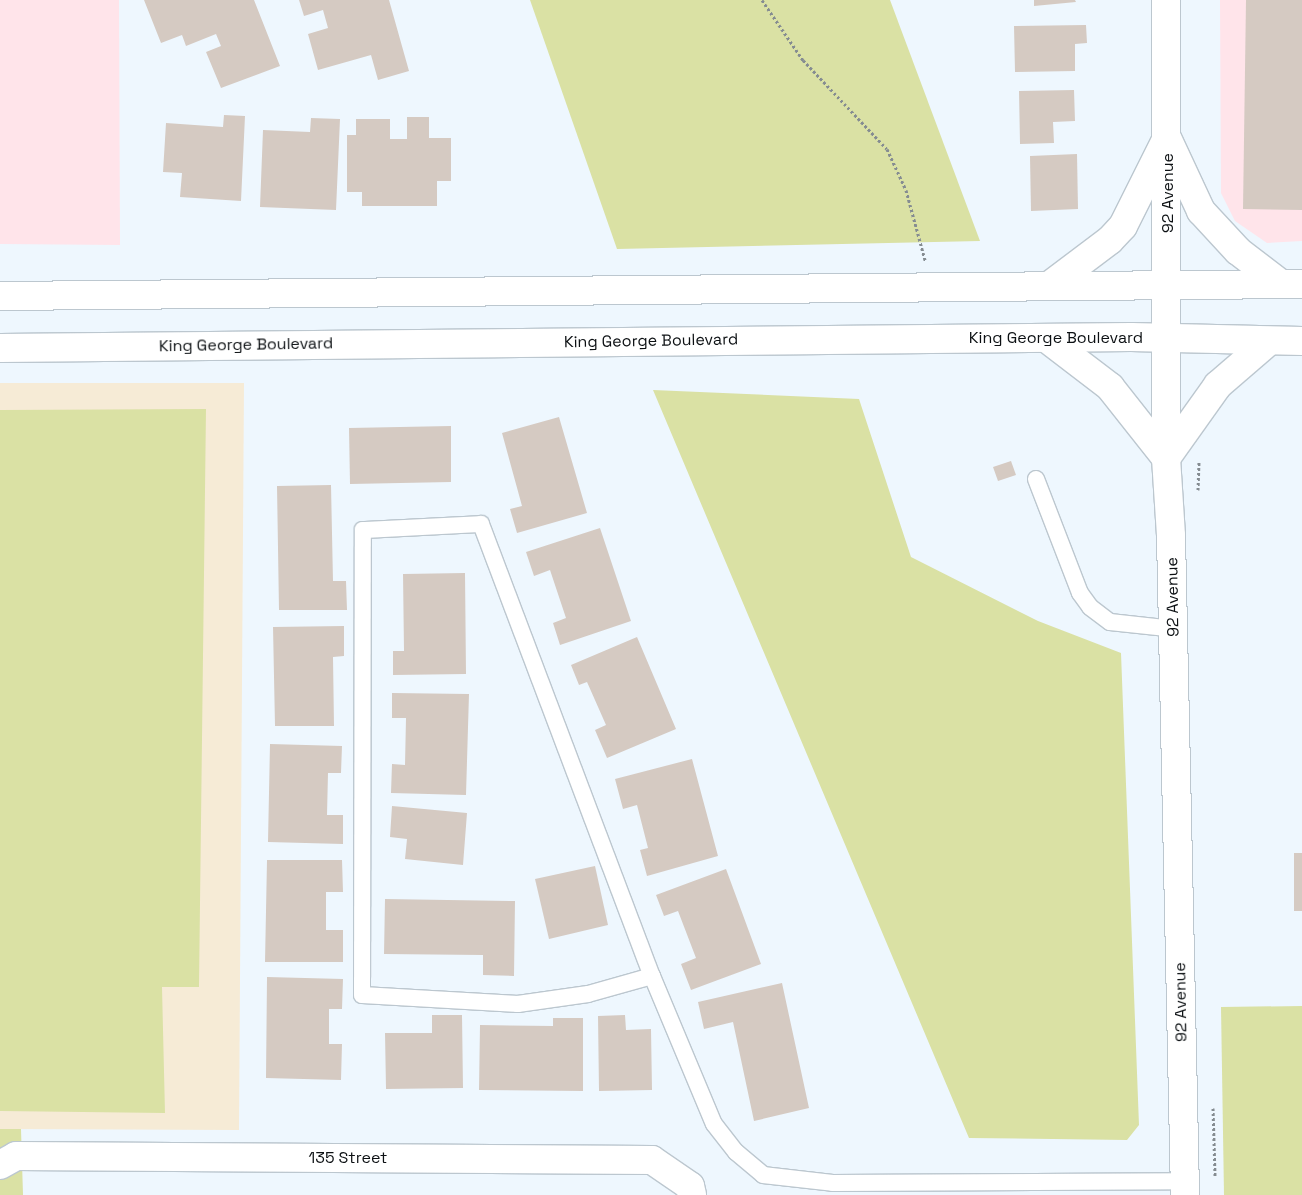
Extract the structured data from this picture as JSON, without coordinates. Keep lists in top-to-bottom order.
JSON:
{
  "streets": {
    "main road": ["92 Avenue", "King George Boulevard", "135 Street"]
  },
  "crossings": [
    ["92 Avenue", "King George Boulevard"]
  ]
}
